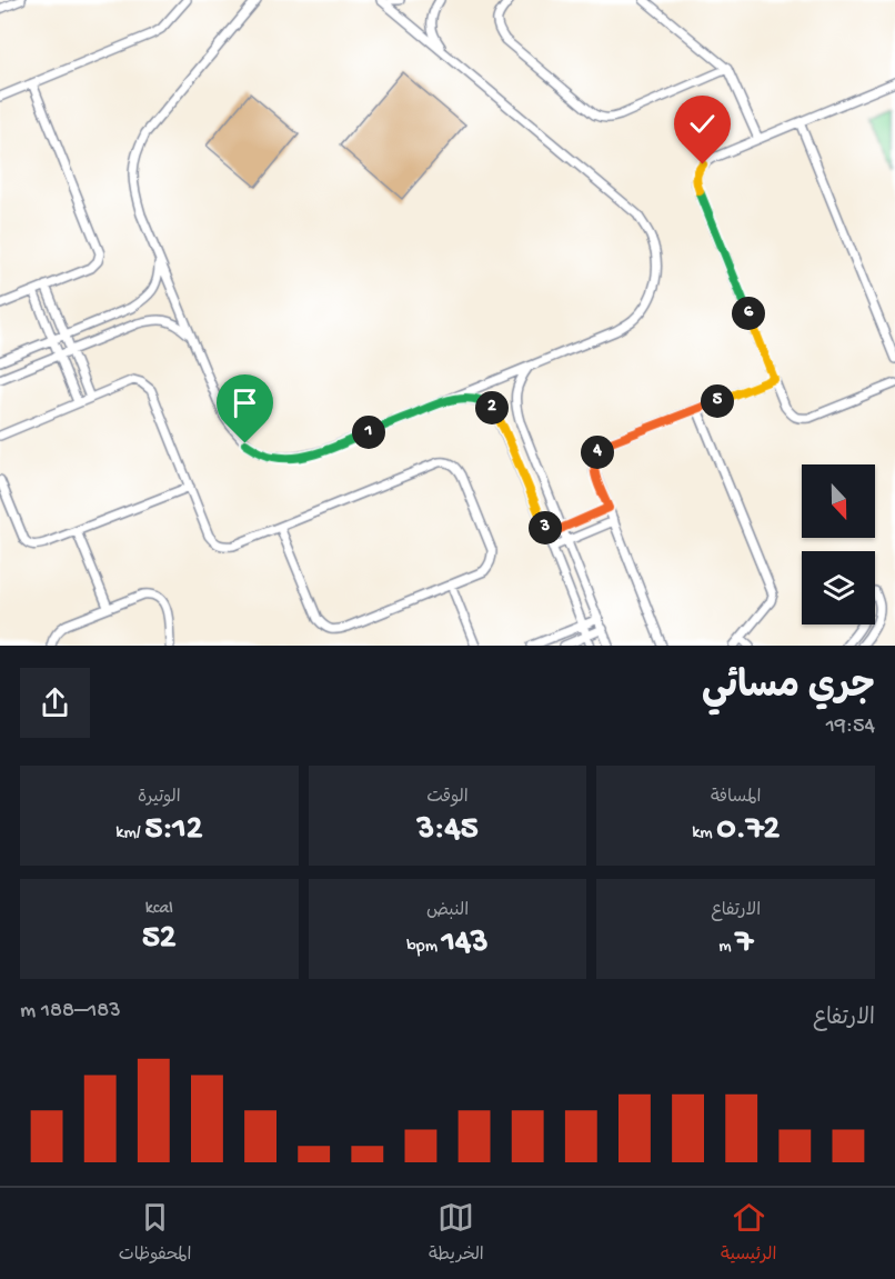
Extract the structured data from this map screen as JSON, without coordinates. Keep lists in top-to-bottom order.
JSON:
{
  "north": "bottom",
  "page": {
    "pins": [
      "6",
      "5",
      "2",
      "1",
      "4",
      "3"
    ],
    "heading": ["جري مسائي", "19:54"],
    "stats": [
      ["المسافة", "0.72 km"],
      ["الوقت", "3:45"],
      ["الوتيرة", "5:12 /km"],
      ["الارتفاع", "7 m"],
      ["النبض", "143 bpm"],
      ["kcal", "52"]
    ],
    "chart": ["الارتفاع", "183–188 m"],
    "tabs": ["الرئيسية", "الخريطة", "المحفوظات"]
  }
}
